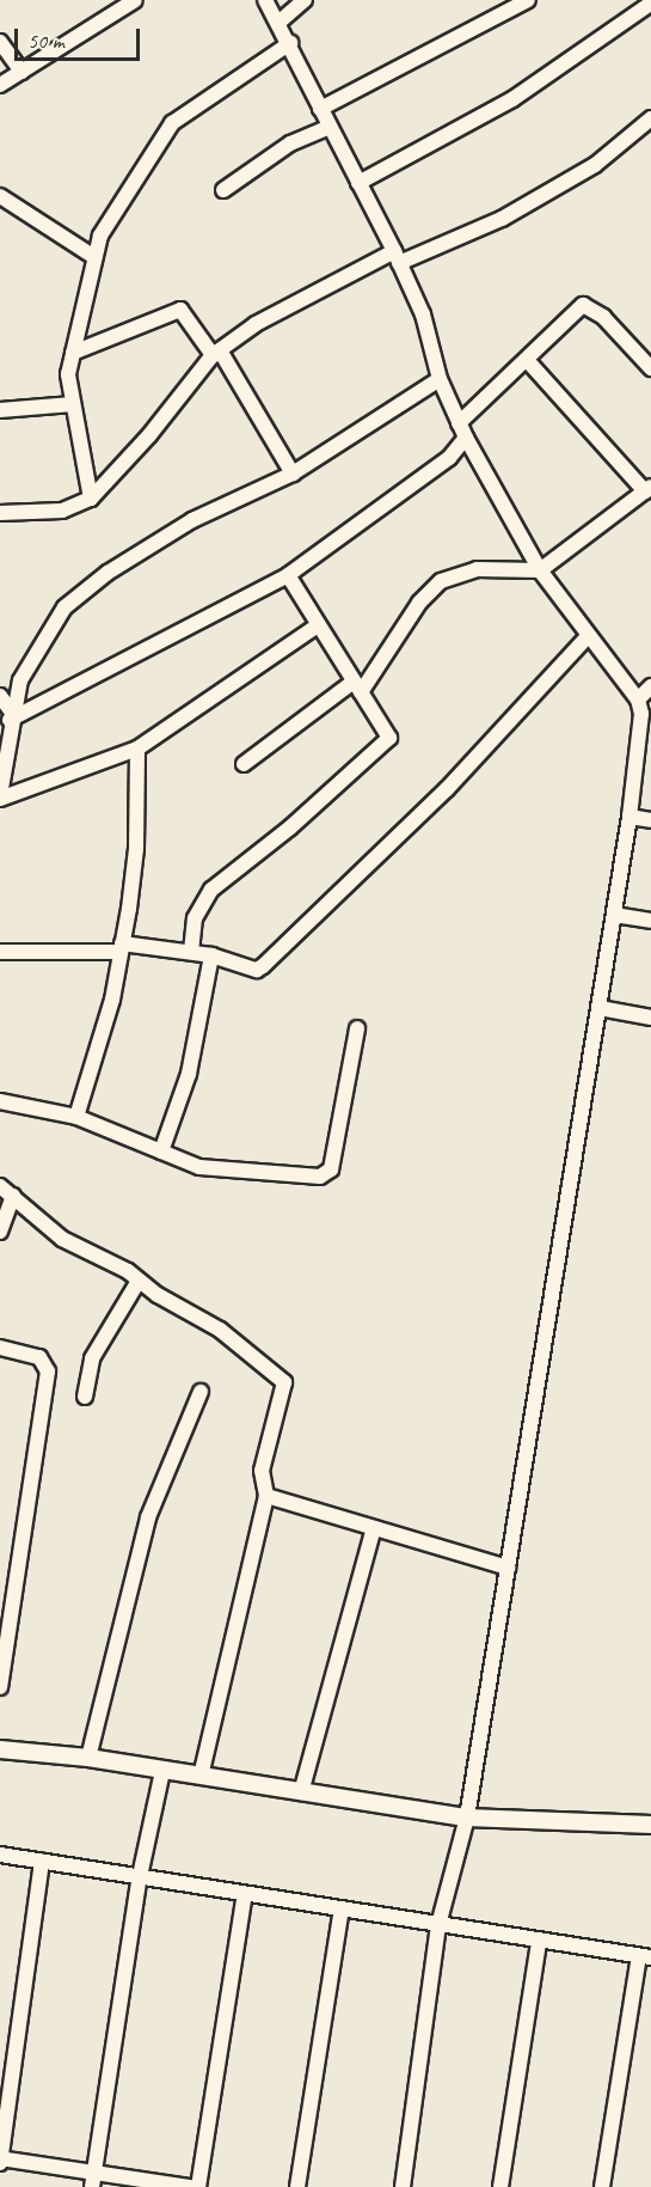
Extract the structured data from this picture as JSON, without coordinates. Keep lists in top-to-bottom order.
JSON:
{
  "scale_bar": "50 m"
}
